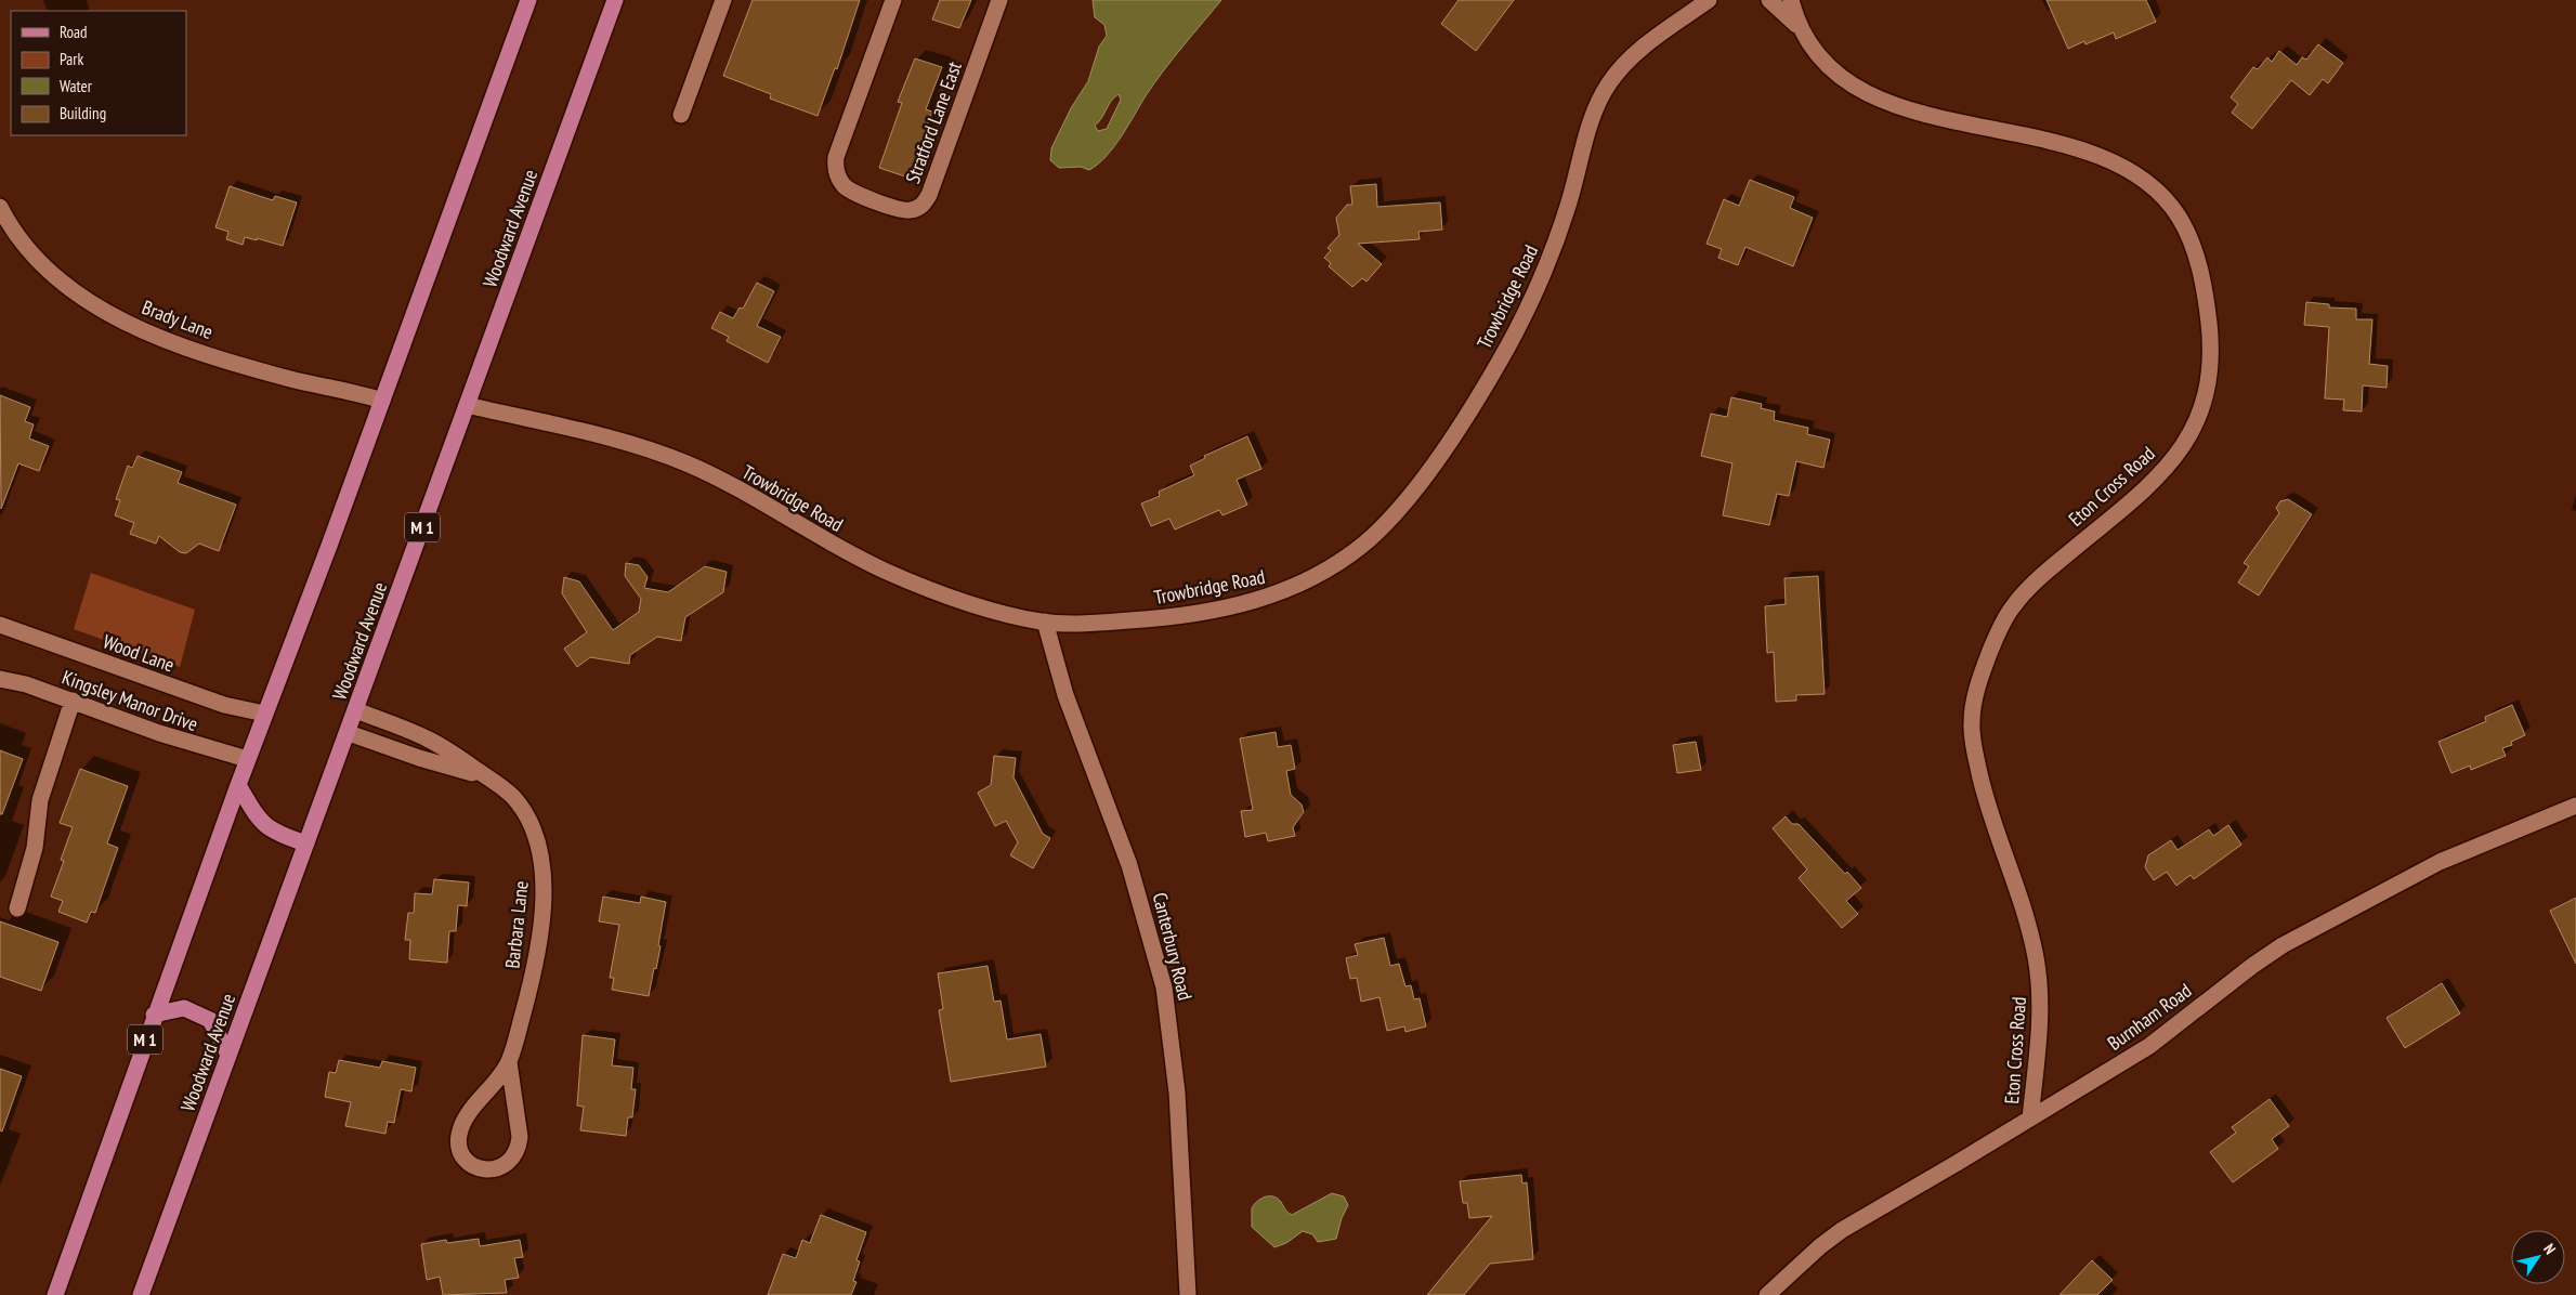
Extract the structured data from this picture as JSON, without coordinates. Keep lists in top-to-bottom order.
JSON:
{
  "streets": {
    "main road": ["Woodward Avenue", "M 1"],
    "street": [
      "Stratford Lane East",
      "Trowbridge Road",
      "Brady Lane",
      "Eton Cross Road",
      "Wood Lane",
      "Kingsley Manor Drive",
      "Barbara Lane",
      "Canterbury Road",
      "Burnham Road"
    ]
  },
  "crossings": [
    ["Woodward Avenue", "Trowbridge Road"],
    ["Woodward Avenue", "Barbara Lane"],
    ["Trowbridge Road", "Canterbury Road"],
    ["Brady Lane", "M 1"],
    ["Eton Cross Road", "Burnham Road"],
    ["M 1", "Wood Lane"],
    ["M 1", "Kingsley Manor Drive"]
  ],
  "legend": [
    "Road",
    "Park",
    "Water",
    "Building"
  ],
  "north": "top right"
}
